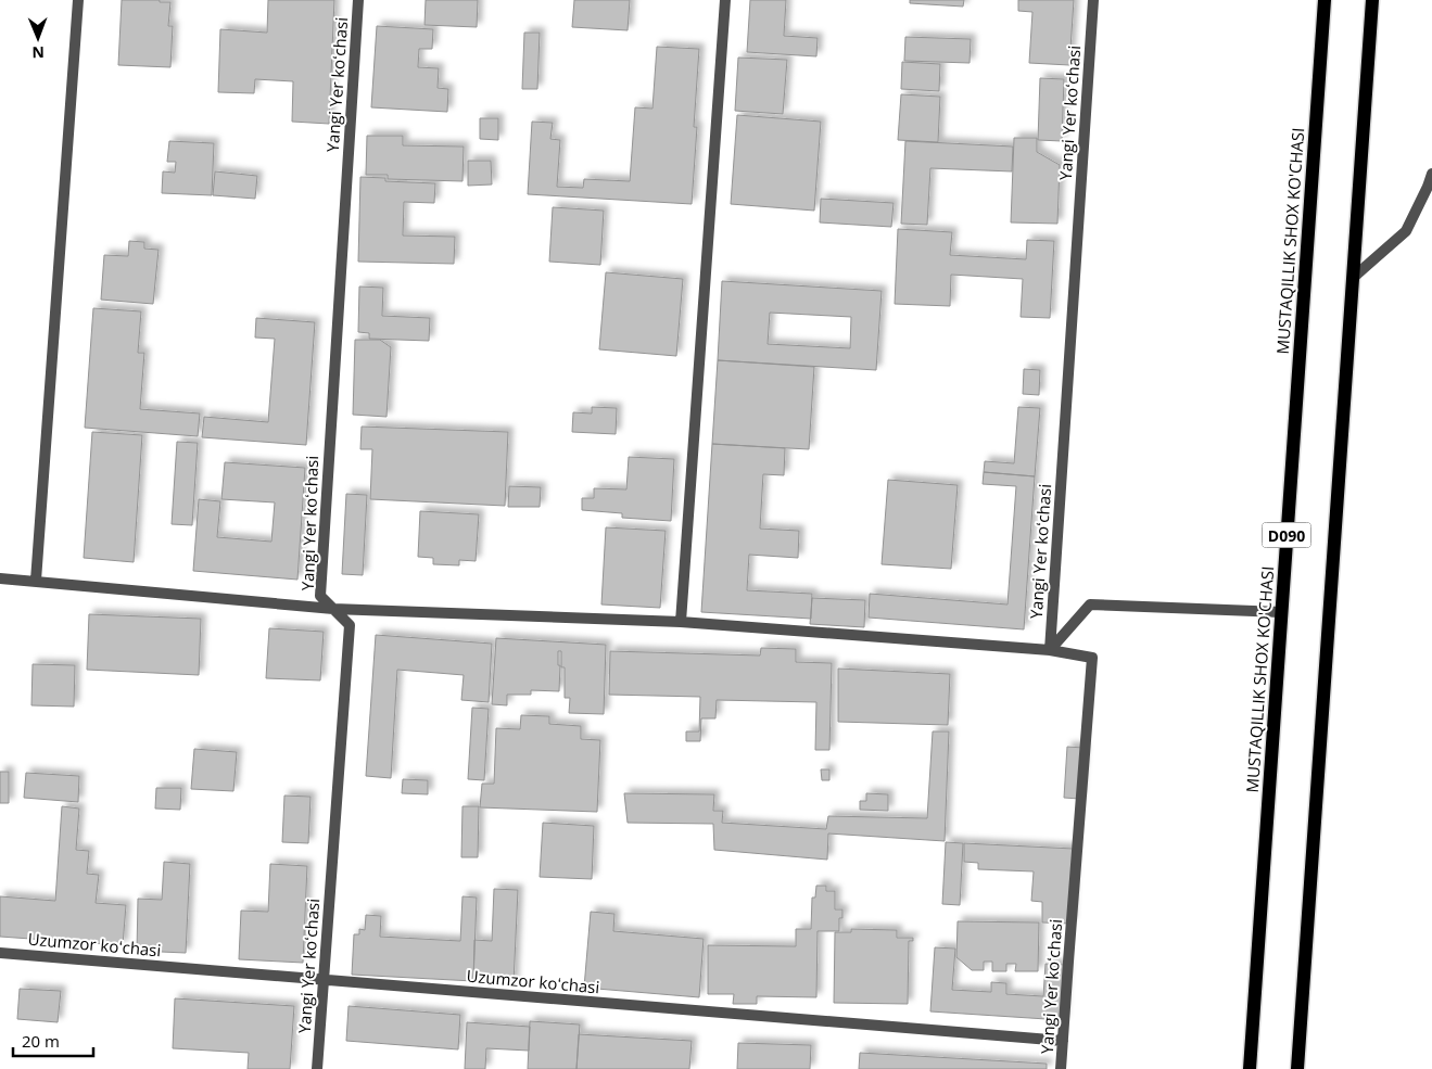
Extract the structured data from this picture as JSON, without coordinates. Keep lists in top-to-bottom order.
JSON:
{
  "streets": {
    "main road": ["MUSTAQILLIK SHOX KO'CHASI", "D090"],
    "street": ["Yangi Yer koʻchasi", "Uzumzor koʻchasi"]
  },
  "crossings": [
    ["Yangi Yer koʻchasi", "Uzumzor koʻchasi"]
  ],
  "scale_bar": "20 m",
  "north": "bottom"
}
